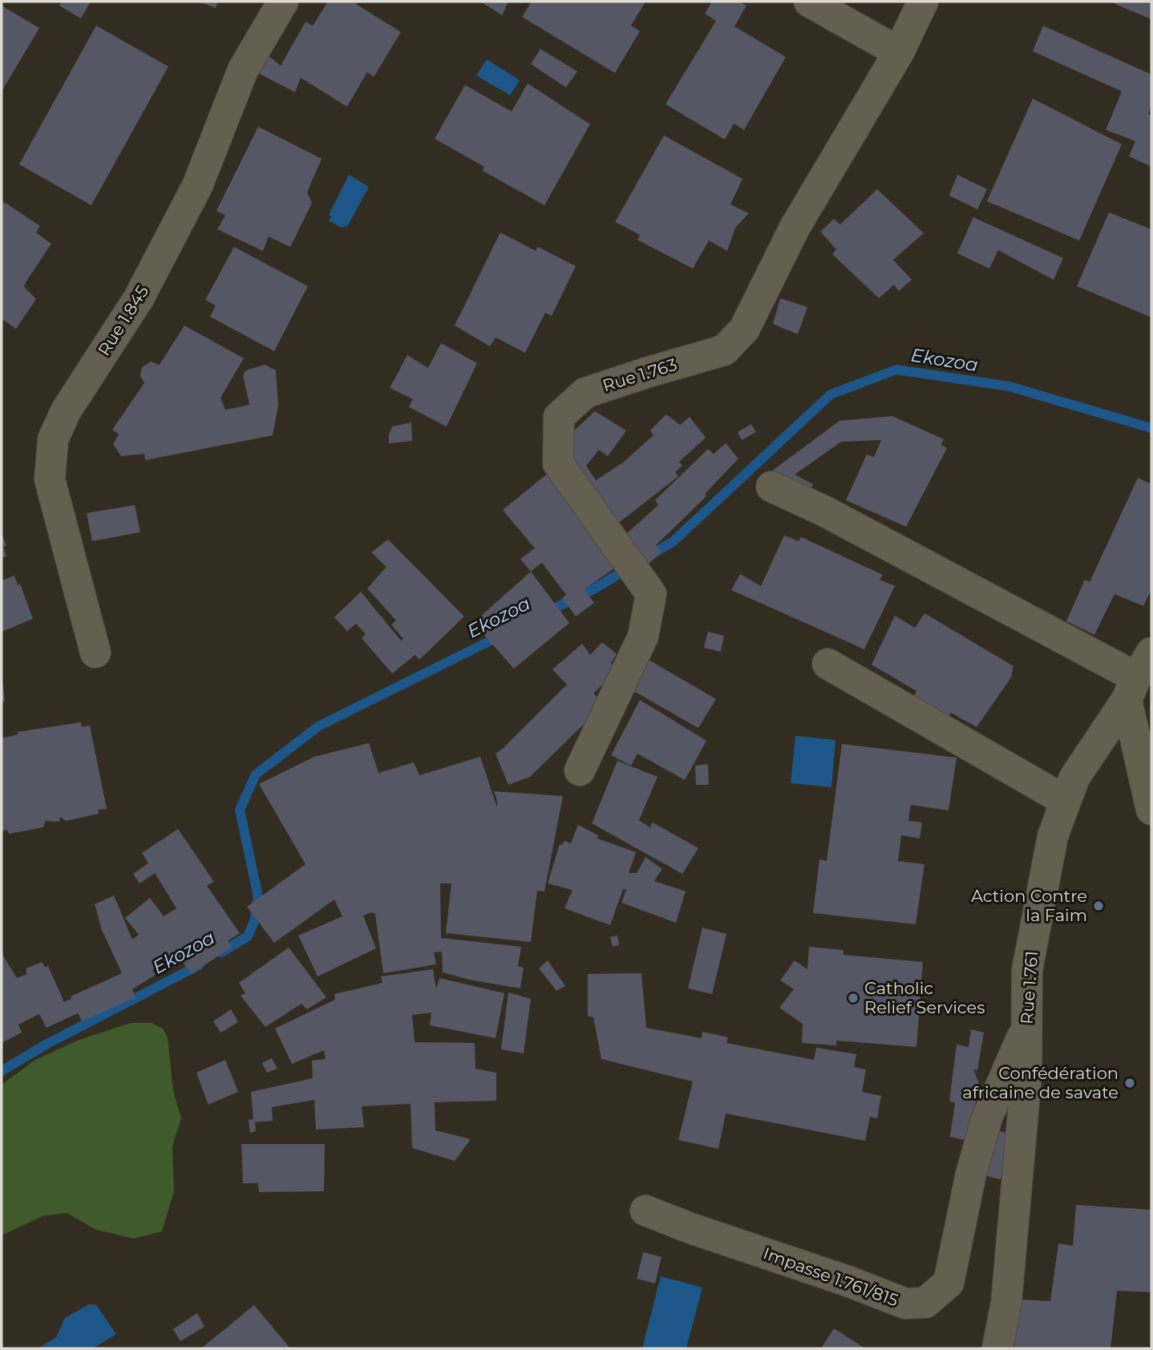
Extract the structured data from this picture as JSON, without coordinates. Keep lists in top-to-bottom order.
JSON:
{
  "streets": {
    "street": [
      "Rue 1.845",
      "Rue 1.763",
      "Rue 1.761",
      "Impasse 1.761/815"
    ]
  },
  "crossings": [
    ["Rue 1.761", "Impasse 1.761/815"]
  ],
  "water": ["Ekozoa"],
  "places": ["Action Contre la Faim", "Catholic Relief Services", "Confédération africaine de savate"]
}
